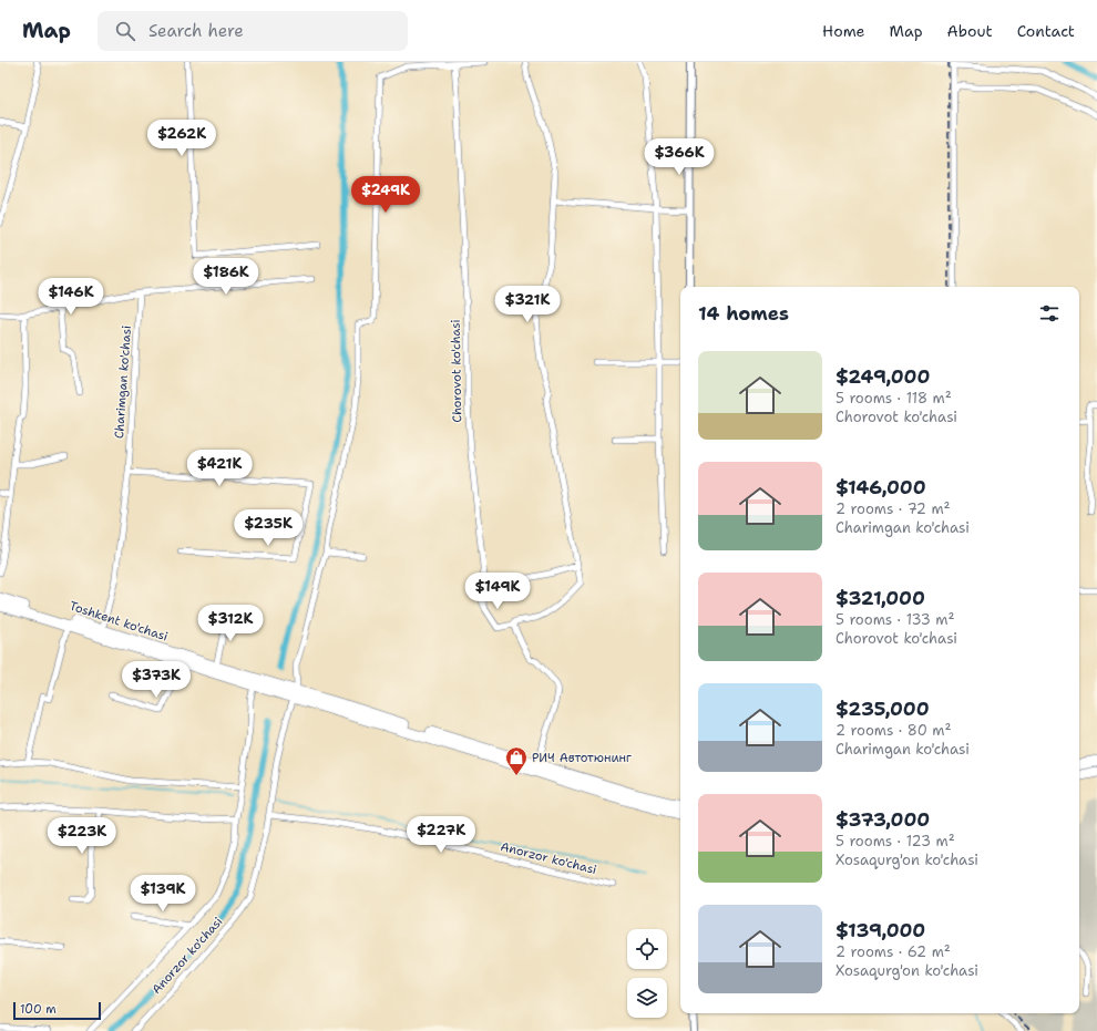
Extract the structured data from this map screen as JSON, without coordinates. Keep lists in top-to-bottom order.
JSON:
{
  "streets": {
    "highway": ["Toshkent ko'chasi"],
    "street": ["Chorovot ko'chasi", "Charimgan ko'chasi", "Anorzor ko'chasi"]
  },
  "crossings": [
    ["Charimgan ko'chasi", "Toshkent ko'chasi"]
  ],
  "places": {
    "shop": ["РИЧ Автотюнинг"]
  },
  "scale_bar": "100 m",
  "page": {
    "header": "Map",
    "search": "Search here",
    "nav": [
      "Home",
      "Map",
      "About",
      "Contact"
    ],
    "price": [
      "$262K",
      "$366K",
      "$249K",
      "$186K",
      "$146K",
      "$321K",
      "$421K",
      "$235K",
      "$149K",
      "$312K",
      "$373K",
      "$227K",
      "$223K",
      "$139K"
    ],
    "heading": "14 homes",
    "list": [
      {
        "name": "$249,000",
        "note": "5 rooms · 118 m² · Chorovot ko'chasi"
      },
      {
        "name": "$146,000",
        "note": "2 rooms · 72 m² · Charimgan ko'chasi"
      },
      {
        "name": "$321,000",
        "note": "5 rooms · 133 m² · Chorovot ko'chasi"
      },
      {
        "name": "$235,000",
        "note": "2 rooms · 80 m² · Charimgan ko'chasi"
      },
      {
        "name": "$373,000",
        "note": "5 rooms · 123 m² · Xosaqurg'on ko'chasi"
      },
      {
        "name": "$139,000",
        "note": "2 rooms · 62 m² · Xosaqurg'on ko'chasi"
      }
    ],
    "scale": "100 m"
  }
}
